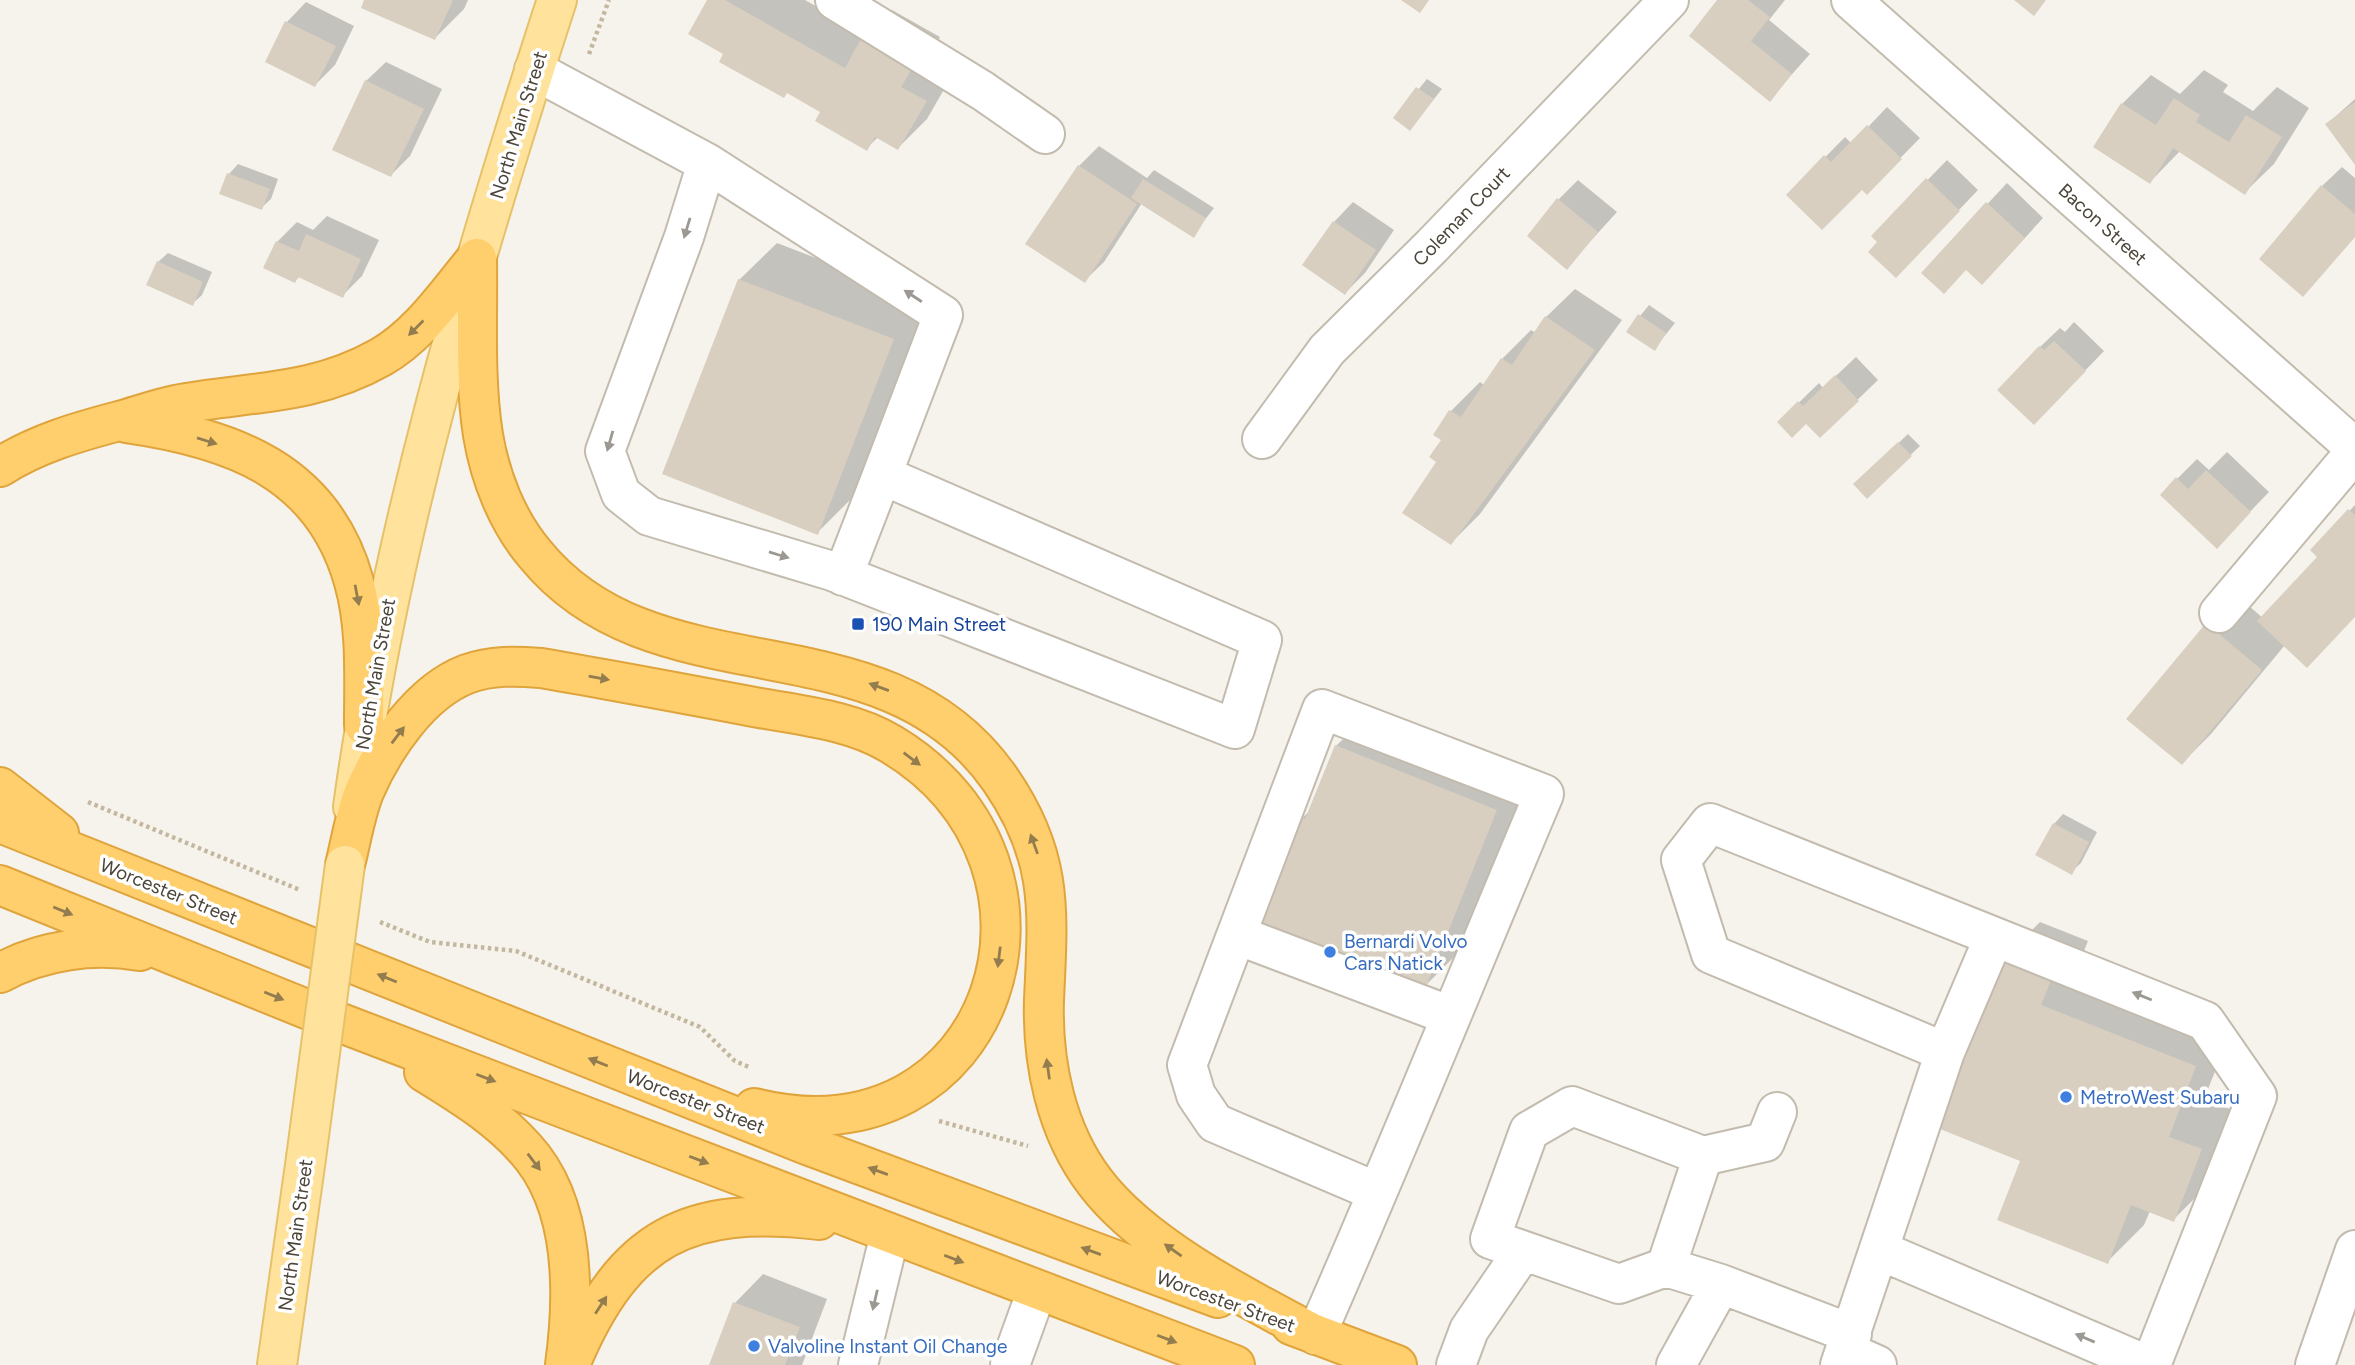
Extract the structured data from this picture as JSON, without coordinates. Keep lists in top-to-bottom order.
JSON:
{
  "streets": {
    "highway": ["Worcester Street"],
    "main road": ["North Main Street"],
    "street": ["Coleman Court", "Bacon Street"]
  },
  "places": {
    "transit": ["190 Main Street"],
    "other": ["Bernardi Volvo Cars Natick", "MetroWest Subaru", "Valvoline Instant Oil Change"]
  }
}
